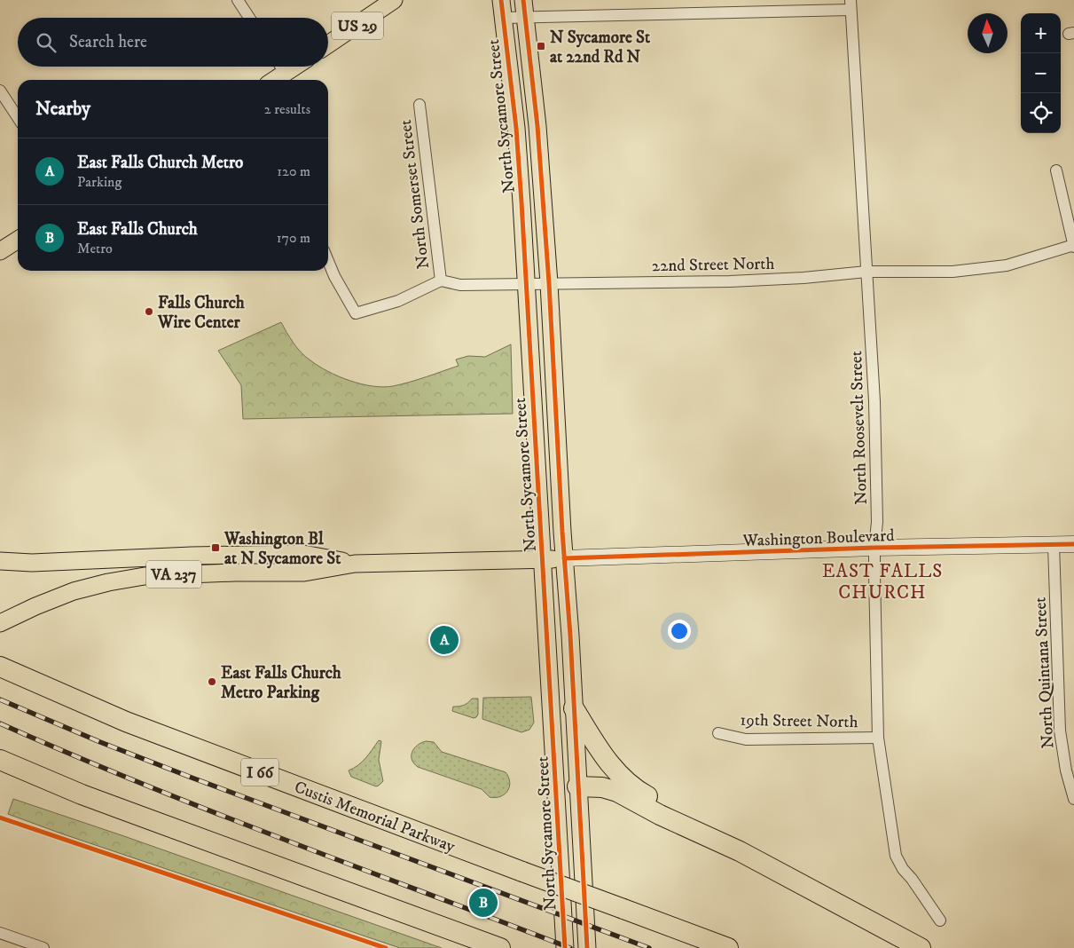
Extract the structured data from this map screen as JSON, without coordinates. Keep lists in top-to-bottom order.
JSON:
{
  "streets": {
    "highway": ["I 66", "Custis Memorial Parkway"],
    "main road": [
      "US 29",
      "North Sycamore Street",
      "Washington Boulevard",
      "VA 237"
    ],
    "street": [
      "North Somerset Street",
      "22nd Street North",
      "North Roosevelt Street",
      "North Quintana Street",
      "19th Street North"
    ]
  },
  "crossings": [
    ["North Sycamore Street", "22nd Street North"],
    ["North Sycamore Street", "Washington Boulevard"],
    ["North Somerset Street", "22nd Street North"],
    ["22nd Street North", "North Roosevelt Street"],
    ["North Roosevelt Street", "Washington Boulevard"],
    ["North Roosevelt Street", "19th Street North"],
    ["Washington Boulevard", "North Quintana Street"]
  ],
  "districts": ["EAST FALLS CHURCH"],
  "places": {
    "transit": ["N Sycamore St at 22nd Rd N", "Washington Bl at N Sycamore St"],
    "other": ["Falls Church Wire Center", "East Falls Church Metro Parking"]
  },
  "north": "top",
  "page": {
    "map_buttons": ["+", "−"],
    "search": "Search here",
    "heading": ["Nearby", "2 results"],
    "list": [
      {
        "mark": "A",
        "name": "East Falls Church Metro",
        "note": "Parking",
        "value": "120 m"
      },
      {
        "mark": "B",
        "name": "East Falls Church",
        "note": "Metro",
        "value": "170 m"
      }
    ],
    "pins": ["A", "B"]
  }
}
